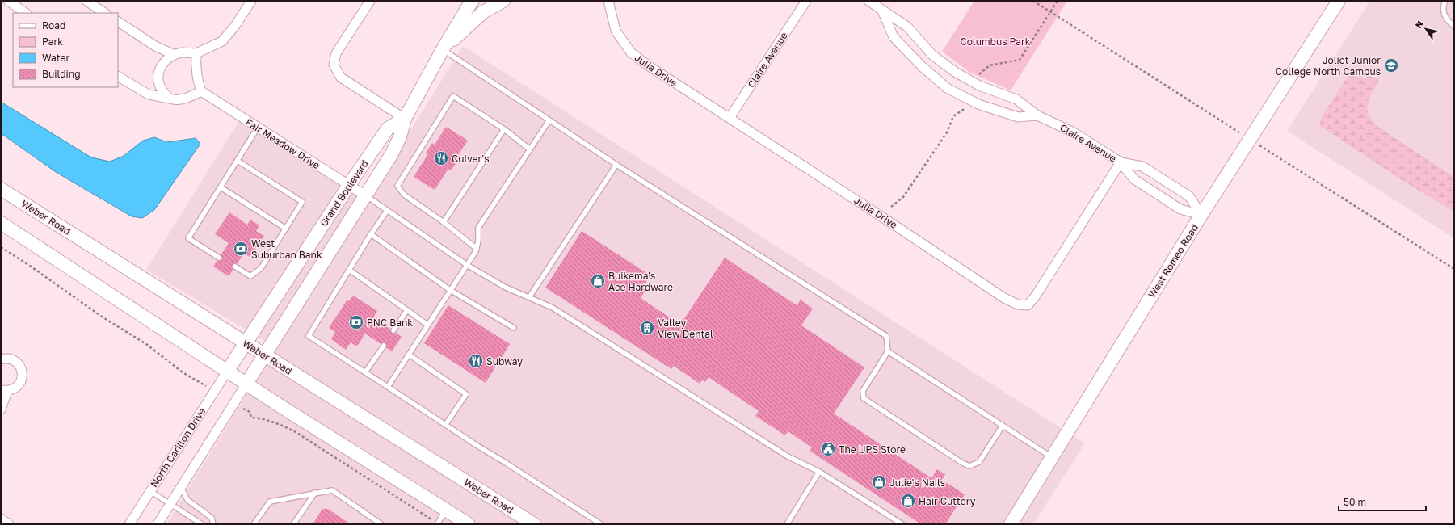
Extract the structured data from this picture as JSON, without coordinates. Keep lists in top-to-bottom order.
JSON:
{
  "streets": {
    "main road": ["Grand Boulevard", "Weber Road", "West Romeo Road"],
    "street": [
      "Claire Avenue",
      "Julia Drive",
      "Fair Meadow Drive",
      "North Carillon Drive"
    ]
  },
  "crossings": [
    ["Claire Avenue", "Julia Drive"],
    ["Claire Avenue", "West Romeo Road"],
    ["Fair Meadow Drive", "Grand Boulevard"],
    ["Grand Boulevard", "Weber Road"],
    ["Grand Boulevard", "North Carillon Drive"]
  ],
  "parks": ["Columbus Park"],
  "places": {
    "school or university": ["Joliet Junior College North Campus"],
    "restaurant": ["Culver's", "Subway"],
    "bank": ["West Suburban Bank", "PNC Bank"],
    "shop": ["Buikema's Ace Hardware", "Julie's Nails", "Hair Cuttery"],
    "building": ["Valley View Dental"],
    "public building": ["The UPS Store"]
  },
  "legend": [
    "Road",
    "Park",
    "Water",
    "Building"
  ],
  "scale_bar": "50 m",
  "north": "top left"
}
